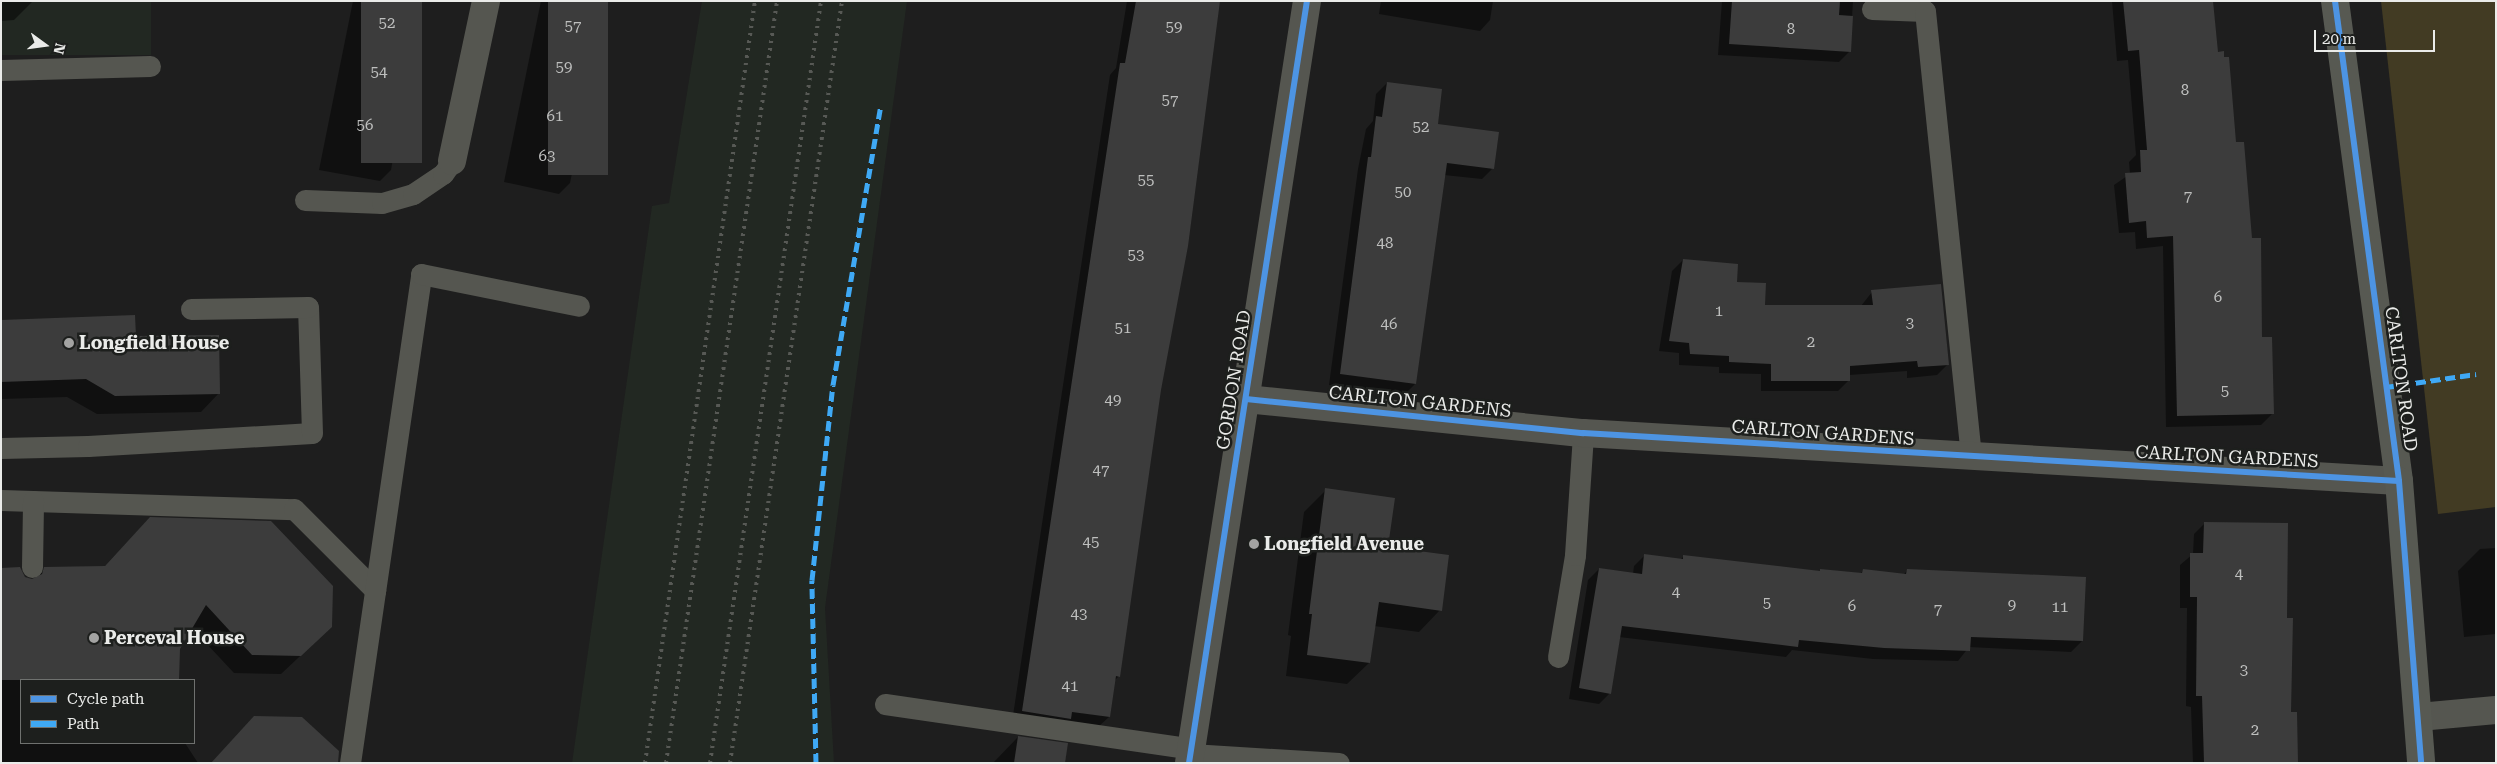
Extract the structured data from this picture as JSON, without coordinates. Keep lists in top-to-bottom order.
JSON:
{
  "streets": {
    "street": ["CARLTON ROAD", "GORDON ROAD", "CARLTON GARDENS"]
  },
  "crossings": [
    ["CARLTON ROAD", "CARLTON GARDENS"],
    ["GORDON ROAD", "CARLTON GARDENS"]
  ],
  "places": ["Longfield House", "Longfield Avenue", "Perceval House"],
  "house_numbers": [
    "52",
    "57",
    "59",
    "8",
    "59",
    "54",
    "8",
    "57",
    "61",
    "56",
    "52",
    "63",
    "55",
    "50",
    "7",
    "48",
    "53",
    "6",
    "1",
    "3",
    "46",
    "51",
    "2",
    "5",
    "49",
    "47",
    "45",
    "4",
    "4",
    "5",
    "9",
    "6",
    "11",
    "7",
    "43",
    "3",
    "41",
    "2"
  ],
  "legend": ["Cycle path", "Path"],
  "scale_bar": "20 m",
  "north": "right"
}
